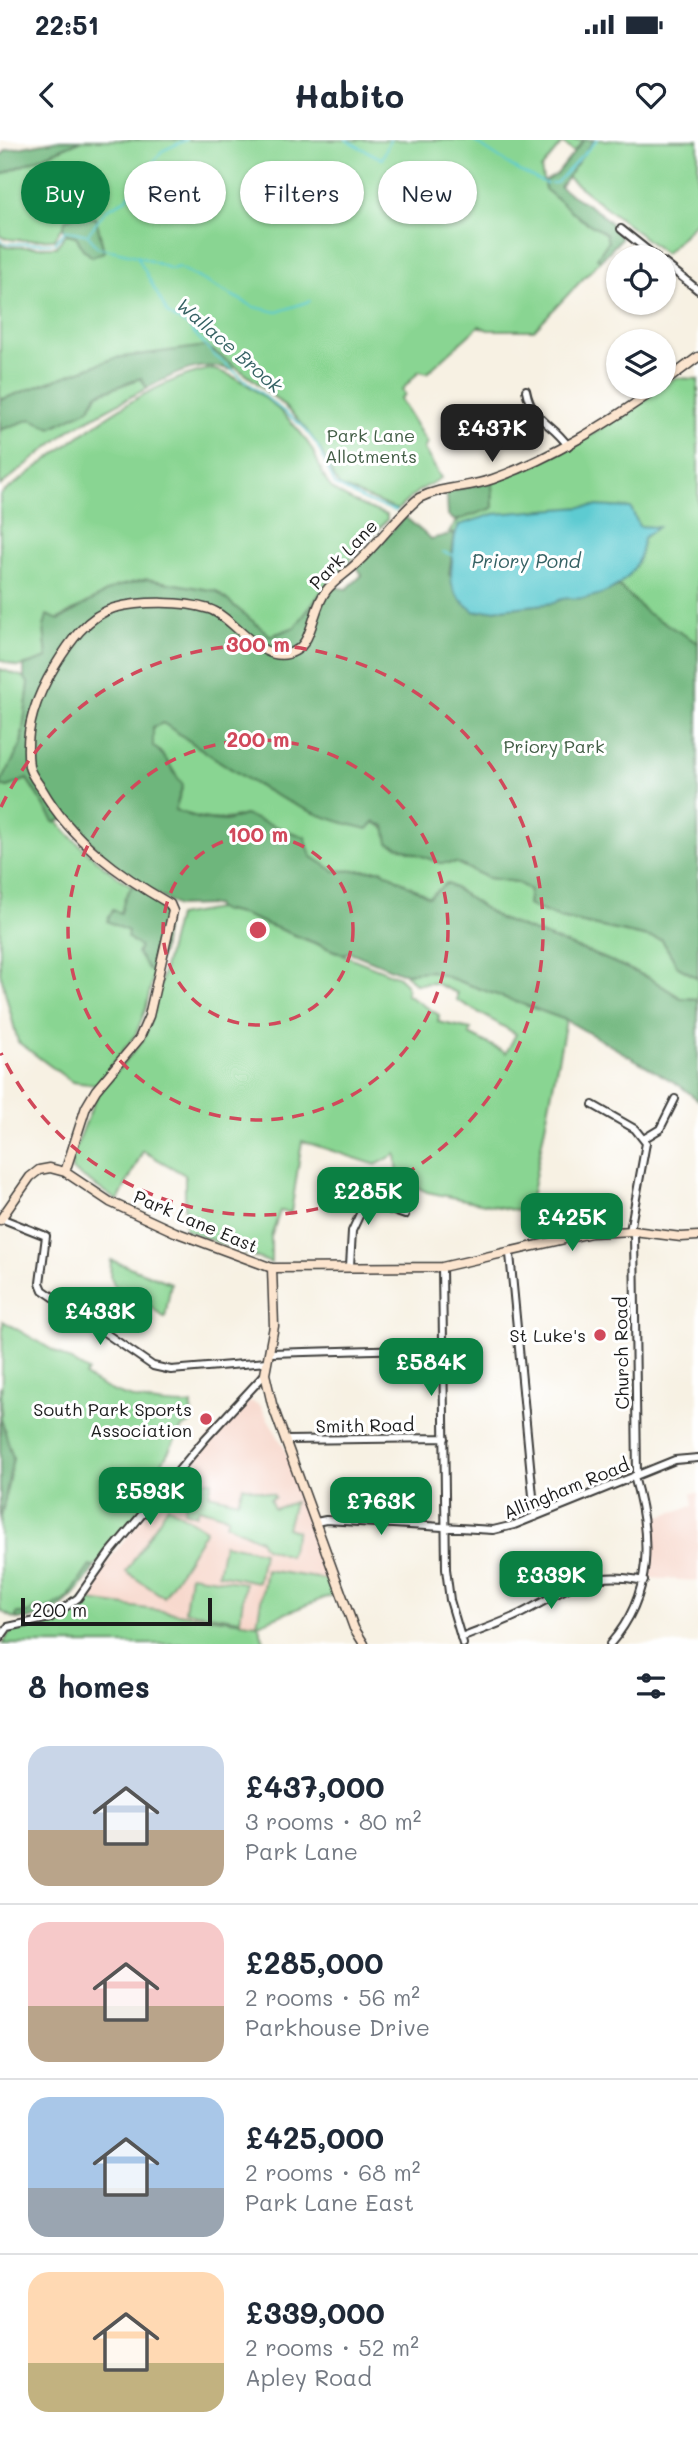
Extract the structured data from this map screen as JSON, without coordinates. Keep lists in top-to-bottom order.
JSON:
{
  "streets": {
    "street": [
      "Park Lane",
      "Park Lane East",
      "Church Road",
      "Smith Road",
      "Allingham Road"
    ]
  },
  "crossings": [
    ["Park Lane", "Park Lane East"],
    ["Park Lane East", "Church Road"],
    ["Church Road", "Allingham Road"]
  ],
  "water": ["Wallace Brook", "Priory Pond"],
  "parks": ["Park Lane Allotments", "Priory Park"],
  "places": ["St Luke's", "South Park Sports Association"],
  "scale_bar": "200 m",
  "page": {
    "status": "22:51",
    "header": "Habito",
    "chip": [
      "Buy",
      "Rent",
      "Filters",
      "New"
    ],
    "price": [
      "£437K",
      "£285K",
      "£425K",
      "£433K",
      "£584K",
      "£593K",
      "£763K",
      "£339K"
    ],
    "scale": "200 m",
    "heading": "8 homes",
    "list": [
      {
        "name": "£437,000",
        "note": "3 rooms · 80 m² · Park Lane"
      },
      {
        "name": "£285,000",
        "note": "2 rooms · 56 m² · Parkhouse Drive"
      },
      {
        "name": "£425,000",
        "note": "2 rooms · 68 m² · Park Lane East"
      },
      {
        "name": "£339,000",
        "note": "2 rooms · 52 m² · Apley Road"
      }
    ]
  },
  "rings": ["300 m", "200 m", "100 m"]
}
